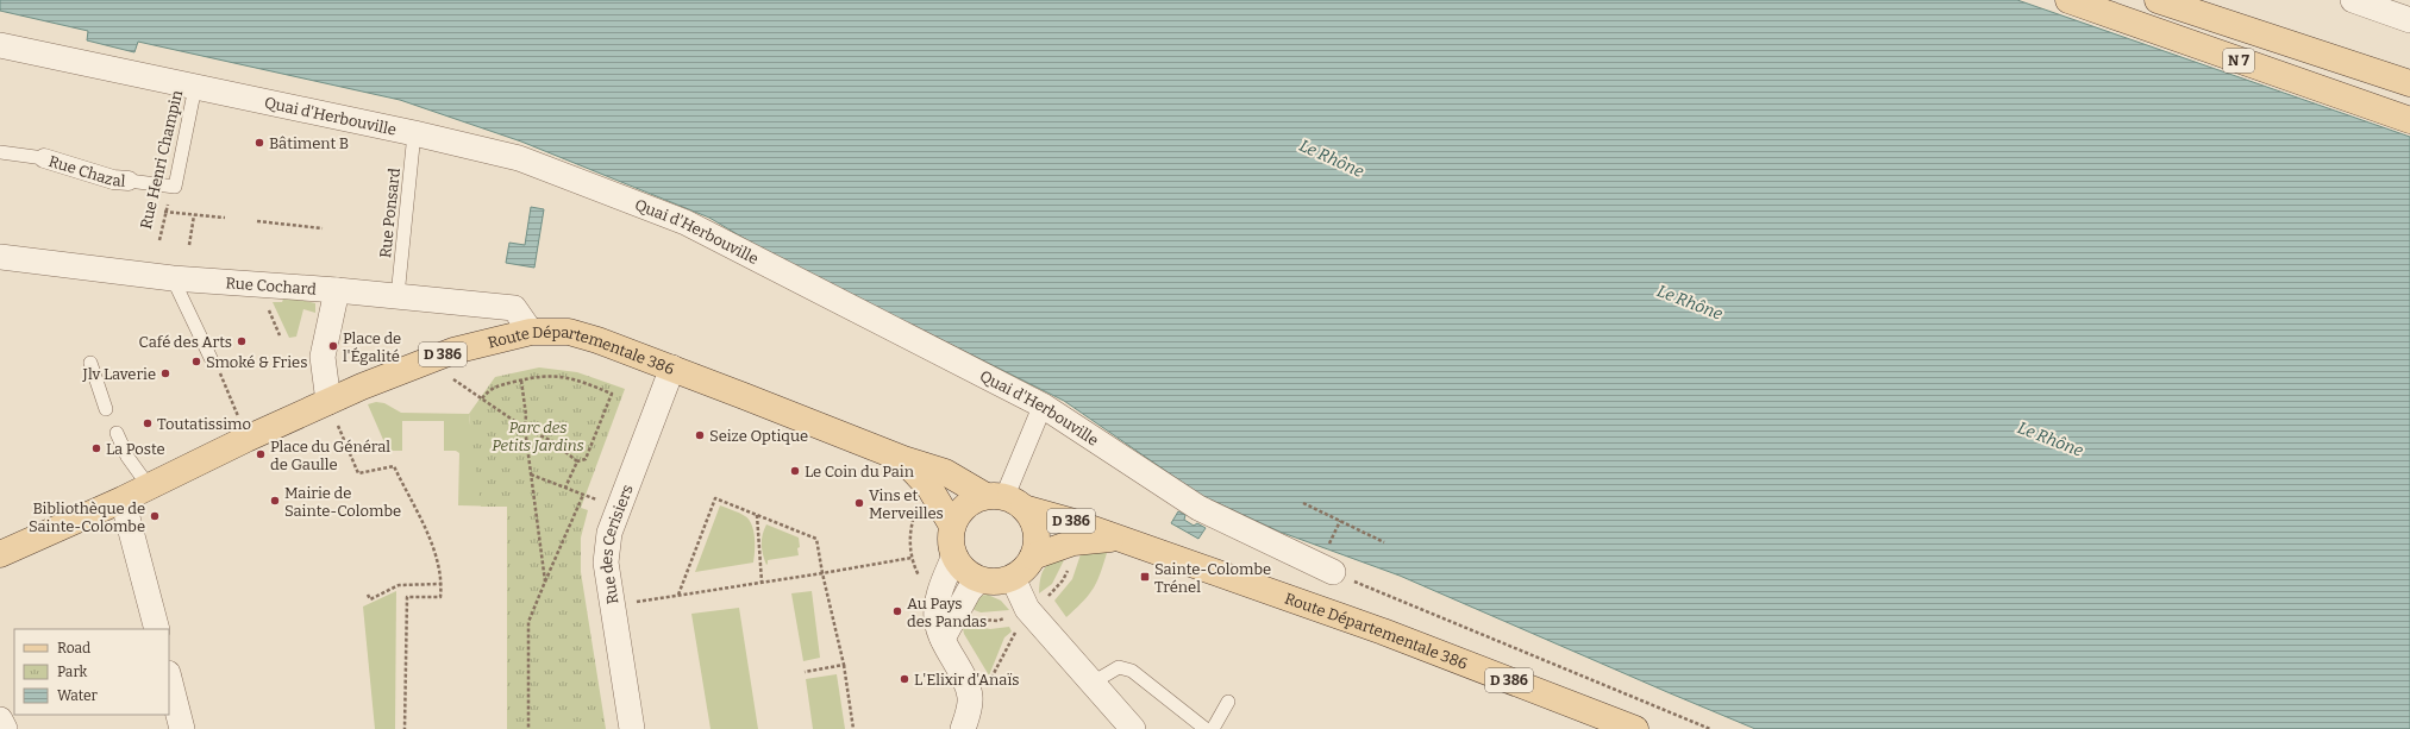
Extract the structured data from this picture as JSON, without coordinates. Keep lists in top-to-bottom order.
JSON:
{
  "streets": {
    "main road": ["N 7", "D 386", "Route Départementale 386"],
    "street": [
      "Quai d'Herbouville",
      "Rue Chazal",
      "Rue Cochard",
      "Rue des Cerisiers"
    ],
    "lane": ["Rue Henri Champin", "Rue Ponsard"]
  },
  "crossings": [
    ["Quai d'Herbouville", "Rue Henri Champin"],
    ["Quai d'Herbouville", "Rue Ponsard"],
    ["Rue Henri Champin", "Rue Chazal"],
    ["Rue Ponsard", "Rue Cochard"],
    ["Rue Cochard", "Route Départementale 386"],
    ["Route Départementale 386", "Rue des Cerisiers"]
  ],
  "water": ["Le Rhône"],
  "parks": ["Parc des Petits Jardins"],
  "places": {
    "other": [
      "Bâtiment B",
      "Café des Arts",
      "Place de l'Égalité",
      "Smoké & Fries",
      "Jlv Laverie",
      "Toutatissimo",
      "Seize Optique",
      "La Poste",
      "Place du Général de Gaulle",
      "Le Coin du Pain",
      "Mairie de Sainte-Colombe",
      "Vins et Merveilles",
      "Bibliothèque de Sainte-Colombe",
      "Au Pays des Pandas",
      "L'Elixir d'Anaïs"
    ],
    "transit": ["Sainte-Colombe Trénel"]
  },
  "legend": ["Road", "Park", "Water"]
}
